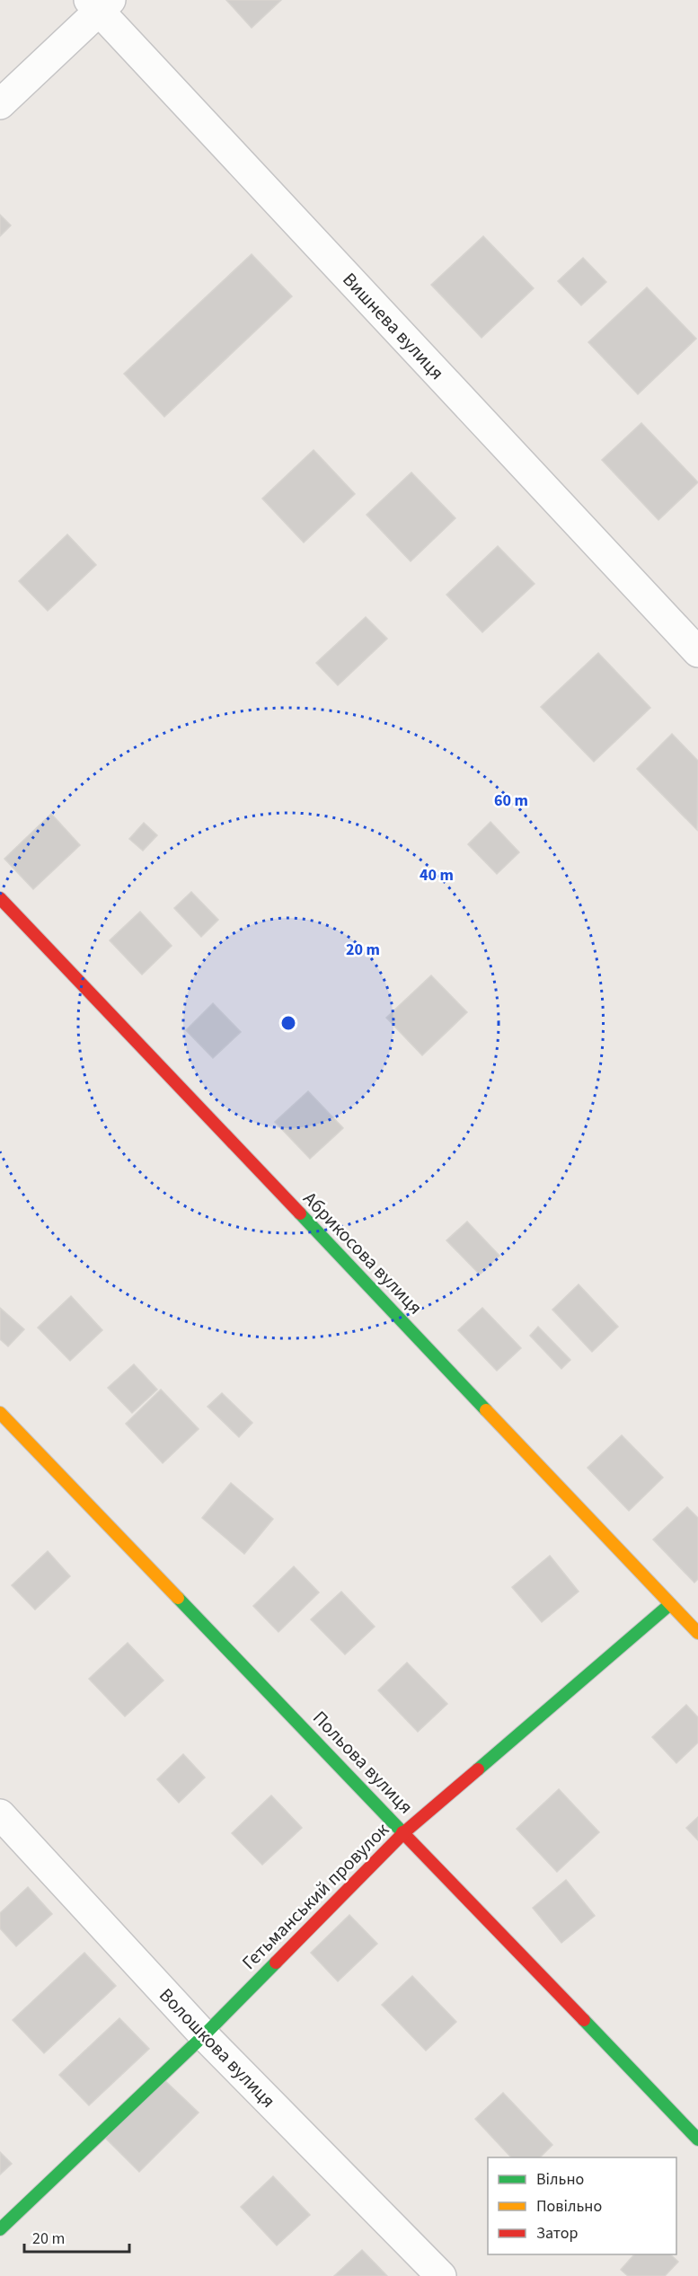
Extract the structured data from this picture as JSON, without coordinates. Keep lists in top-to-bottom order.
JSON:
{
  "streets": {
    "street": [
      "Вишнева вулиця",
      "Абрикосова вулиця",
      "Польова вулиця",
      "Гетьманський провулок",
      "Волошкова вулиця"
    ]
  },
  "crossings": [
    ["Абрикосова вулиця", "Гетьманський провулок"],
    ["Польова вулиця", "Гетьманський провулок"],
    ["Гетьманський провулок", "Волошкова вулиця"]
  ],
  "legend": ["Вільно", "Повільно", "Затор"],
  "scale_bar": "20 m",
  "rings": ["60 m", "40 m", "20 m"]
}
